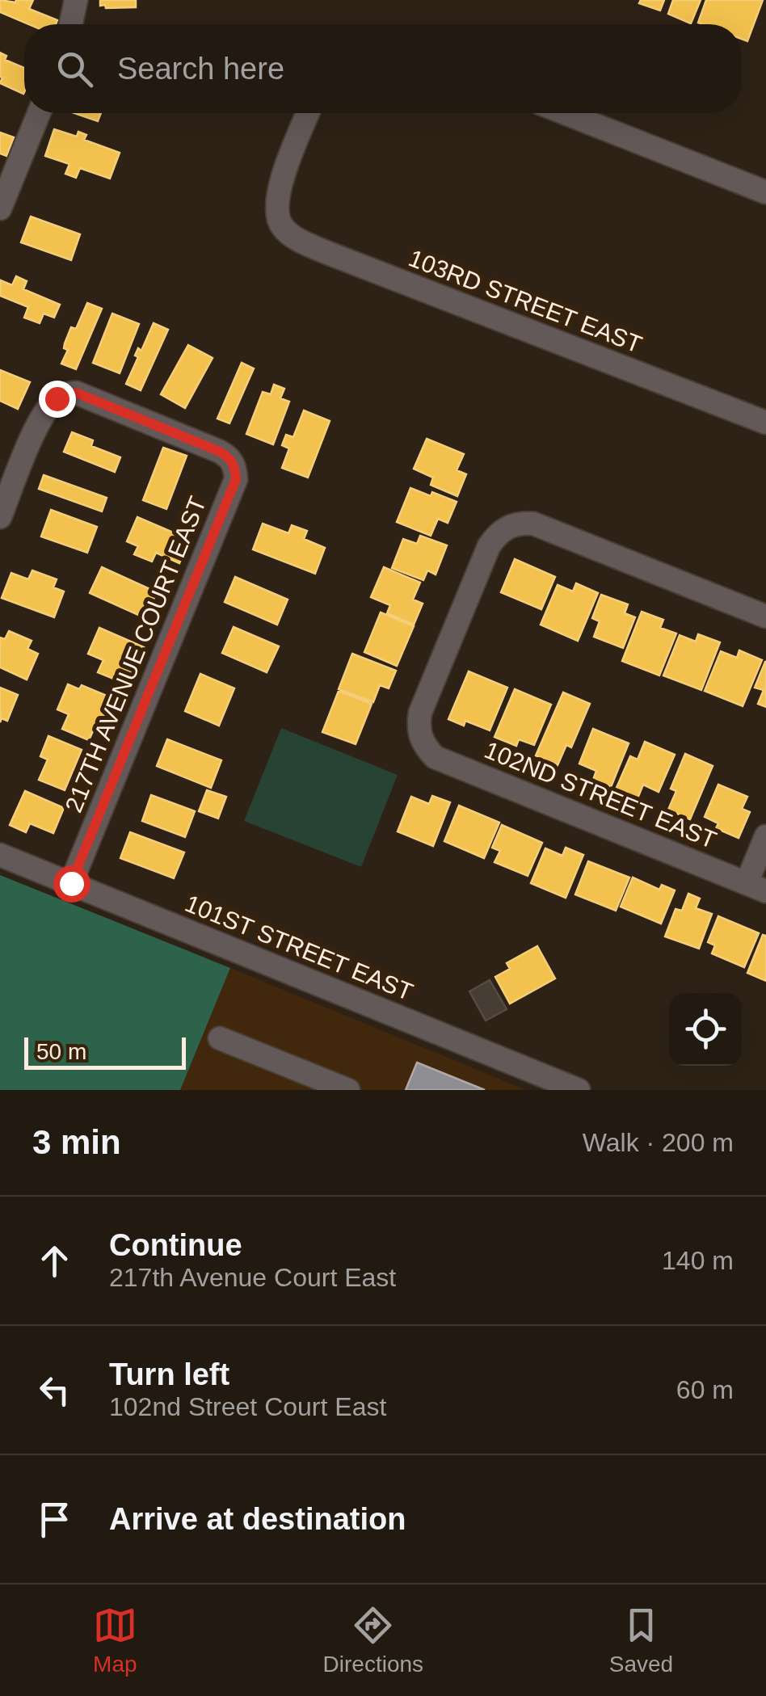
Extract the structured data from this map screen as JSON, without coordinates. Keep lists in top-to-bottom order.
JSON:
{
  "streets": {
    "street": [
      "103RD STREET EAST",
      "217TH AVENUE COURT EAST",
      "102ND STREET EAST",
      "101ST STREET EAST"
    ]
  },
  "crossings": [
    ["217TH AVENUE COURT EAST", "101ST STREET EAST"]
  ],
  "scale_bar": "50 m",
  "page": {
    "search": "Search here",
    "scale": "50 m",
    "heading": ["3 min", "Walk · 200 m"],
    "list": [
      ["Continue", "217th Avenue Court East", "140 m"],
      ["Turn left", "102nd Street Court East", "60 m"],
      "Arrive at destination"
    ],
    "nav": ["Map", "Directions", "Saved"]
  }
}
